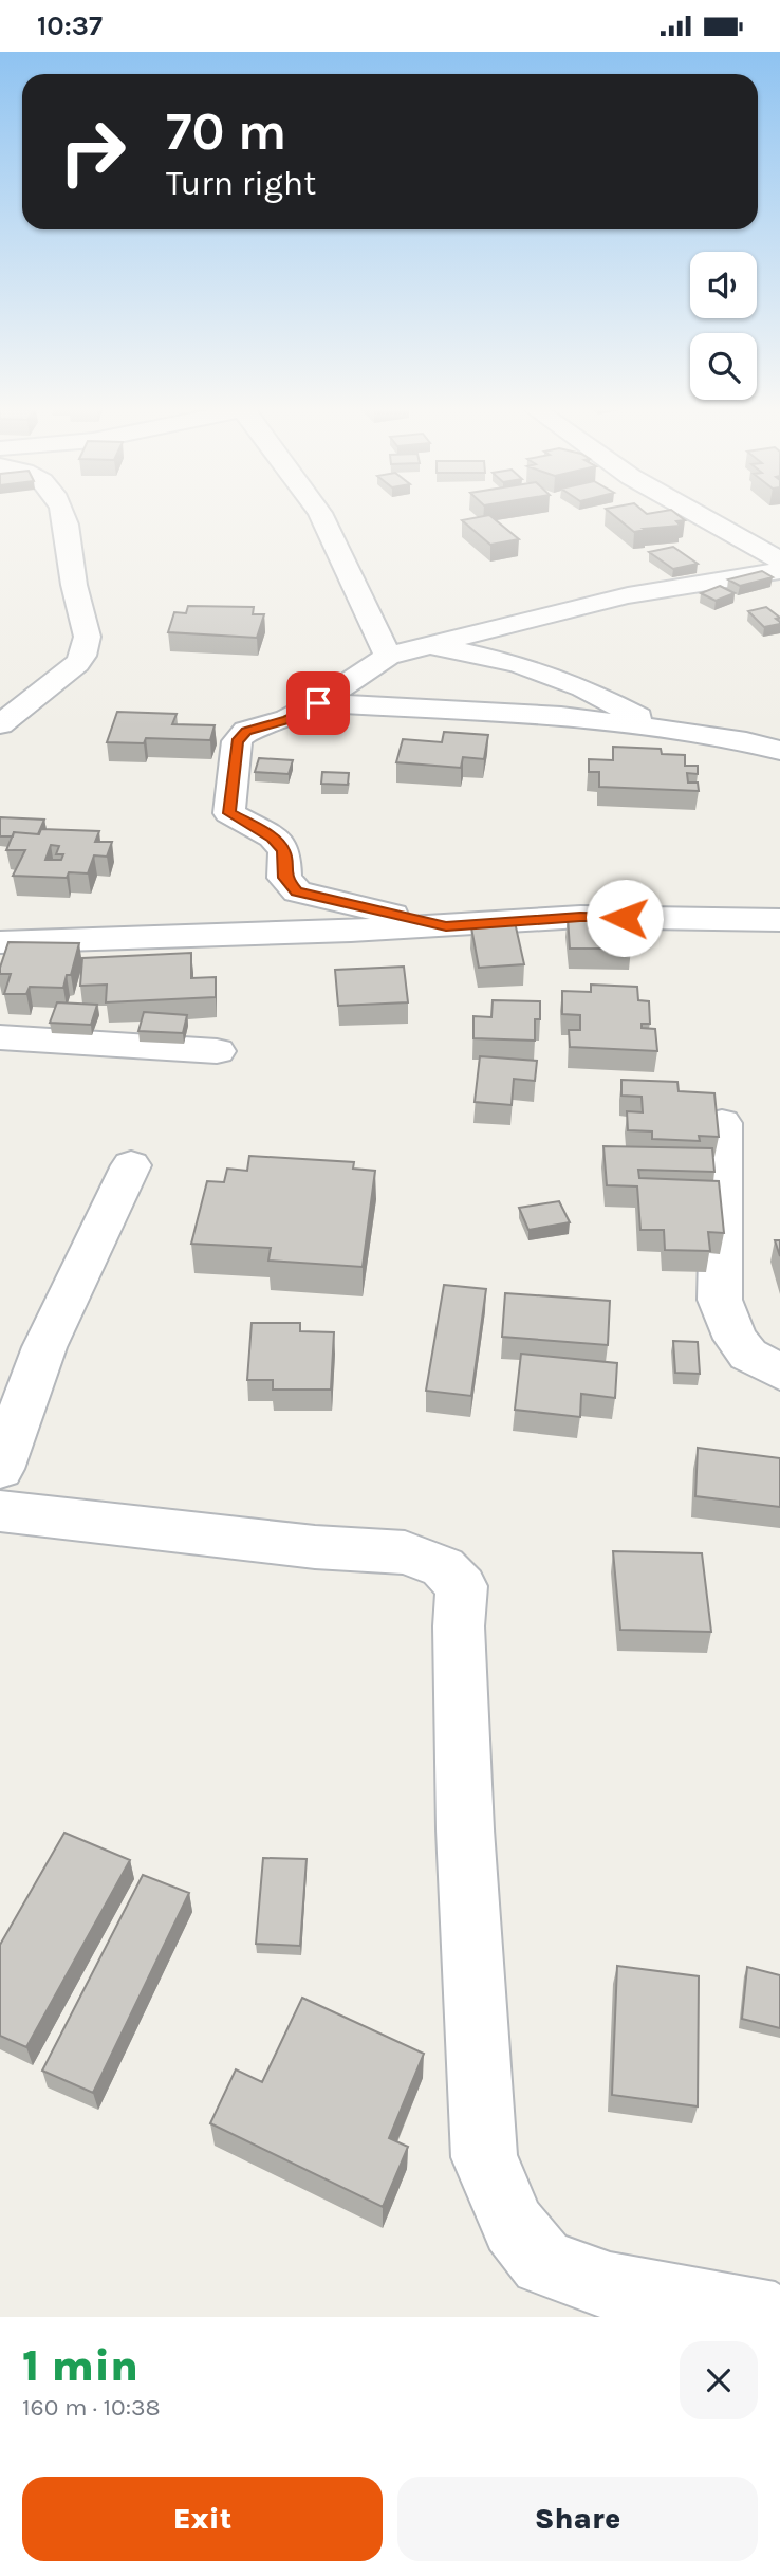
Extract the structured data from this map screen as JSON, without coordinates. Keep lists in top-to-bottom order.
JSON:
{
  "page": {
    "status": "10:37",
    "turn": ["70 m", "Turn right"],
    "heading": ["1 min", "160 m · 10:38"],
    "buttons": ["Exit", "Share"]
  }
}
